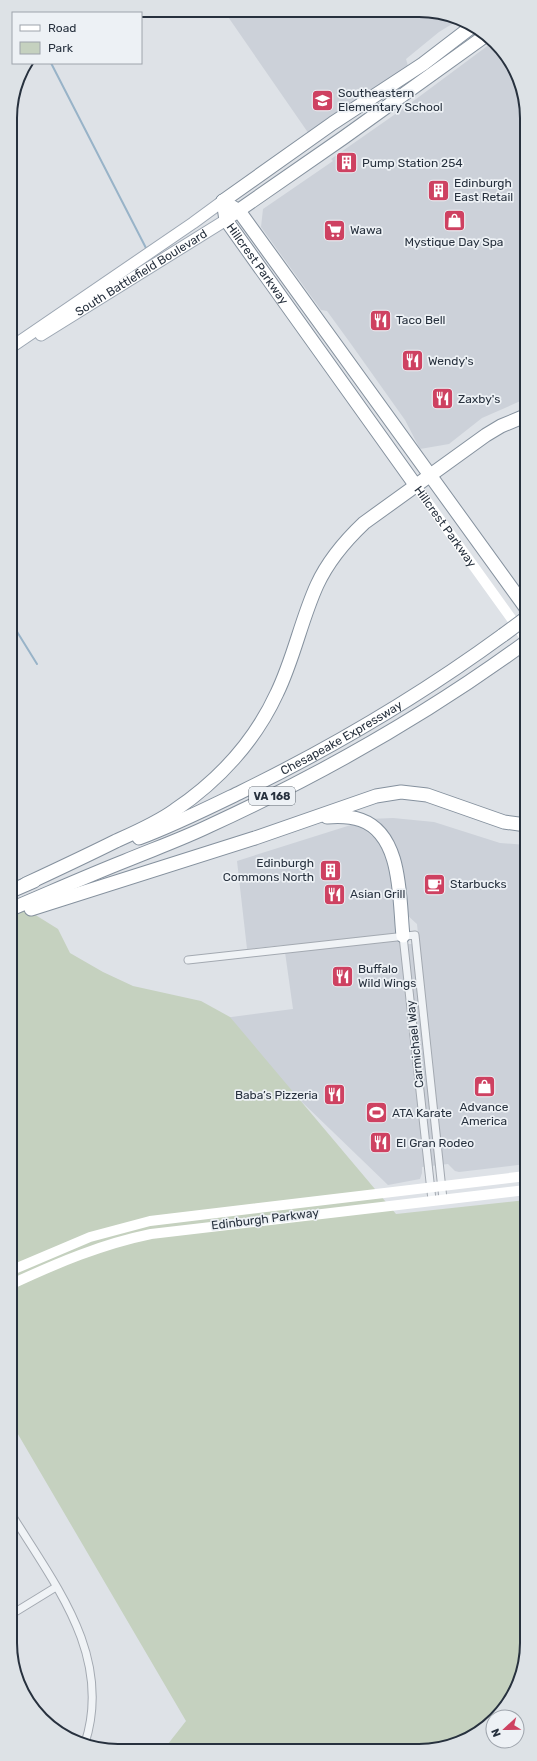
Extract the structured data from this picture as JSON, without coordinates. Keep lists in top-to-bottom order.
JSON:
{
  "streets": {
    "highway": [
      "Hillcrest Parkway",
      "South Battlefield Boulevard",
      "Chesapeake Expressway",
      "VA 168"
    ],
    "street": ["Carmichael Way", "Edinburgh Parkway"]
  },
  "crossings": [
    ["Hillcrest Parkway", "South Battlefield Boulevard"],
    ["Carmichael Way", "Edinburgh Parkway"]
  ],
  "places": {
    "school or university": ["Southeastern Elementary School"],
    "building": ["Pump Station 254", "Edinburgh East Retail", "Edinburgh Commons North"],
    "shop": ["Mystique Day Spa", "Advance America"],
    "supermarket": ["Wawa"],
    "restaurant": [
      "Taco Bell",
      "Wendy's",
      "Zaxby's",
      "Asian Grill",
      "Buffalo Wild Wings",
      "Baba’s Pizzeria",
      "El Gran Rodeo"
    ],
    "cafe": ["Starbucks"],
    "sports": ["ATA Karate"]
  },
  "legend": ["Road", "Park"],
  "north": "left"
}
